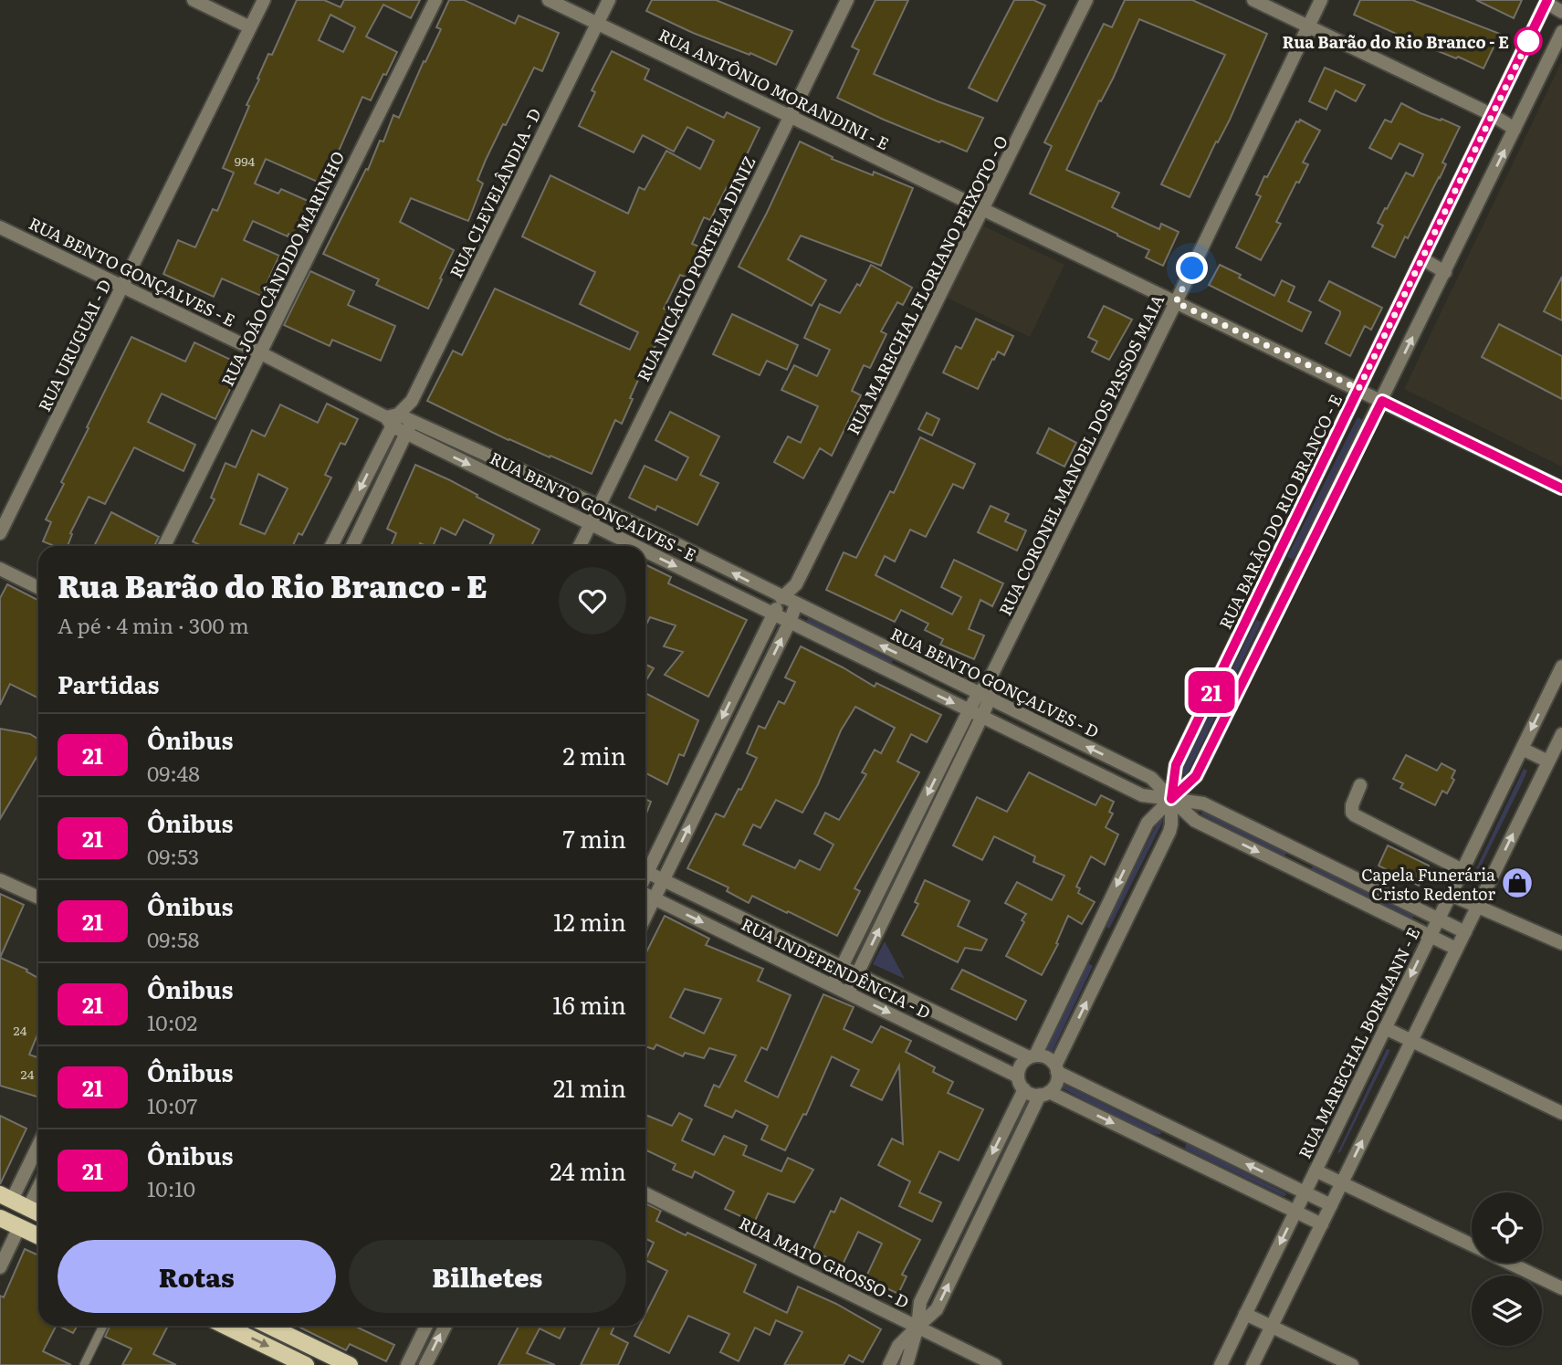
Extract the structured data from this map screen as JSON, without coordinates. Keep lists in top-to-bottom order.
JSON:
{
  "streets": {
    "street": [
      "RUA ANTÔNIO MORANDINI - E",
      "RUA CLEVELÂNDIA - D",
      "RUA JOÃO CÂNDIDO MARINHO",
      "RUA NICÁCIO PORTELA DINIZ",
      "RUA BENTO GONÇALVES - E",
      "RUA MARECHAL FLORIANO PEIXOTO - O",
      "RUA URUGUAI - D",
      "RUA CORONEL MANOEL DOS PASSOS MAIA",
      "RUA BARÃO DO RIO BRANCO - E",
      "RUA BENTO GONÇALVES - D",
      "RUA INDEPENDÊNCIA - D",
      "RUA MARECHAL BORMANN - E",
      "RUA MATO GROSSO - D"
    ]
  },
  "crossings": [
    ["RUA ANTÔNIO MORANDINI - E", "RUA CLEVELÂNDIA - D"],
    ["RUA ANTÔNIO MORANDINI - E", "RUA NICÁCIO PORTELA DINIZ"],
    ["RUA ANTÔNIO MORANDINI - E", "RUA MARECHAL FLORIANO PEIXOTO - O"],
    ["RUA ANTÔNIO MORANDINI - E", "RUA CORONEL MANOEL DOS PASSOS MAIA"],
    ["RUA ANTÔNIO MORANDINI - E", "RUA BARÃO DO RIO BRANCO - E"],
    ["RUA CLEVELÂNDIA - D", "RUA BENTO GONÇALVES - E"],
    ["RUA JOÃO CÂNDIDO MARINHO", "RUA BENTO GONÇALVES - E"],
    ["RUA NICÁCIO PORTELA DINIZ", "RUA BENTO GONÇALVES - E"],
    ["RUA BENTO GONÇALVES - E", "RUA MARECHAL FLORIANO PEIXOTO - O"],
    ["RUA BENTO GONÇALVES - E", "RUA URUGUAI - D"],
    ["RUA BENTO GONÇALVES - E", "RUA BENTO GONÇALVES - D"],
    ["RUA MARECHAL FLORIANO PEIXOTO - O", "RUA BENTO GONÇALVES - D"],
    ["RUA MARECHAL FLORIANO PEIXOTO - O", "RUA INDEPENDÊNCIA - D"],
    ["RUA CORONEL MANOEL DOS PASSOS MAIA", "RUA BENTO GONÇALVES - D"],
    ["RUA CORONEL MANOEL DOS PASSOS MAIA", "RUA INDEPENDÊNCIA - D"],
    ["RUA BARÃO DO RIO BRANCO - E", "RUA BENTO GONÇALVES - D"],
    ["RUA BARÃO DO RIO BRANCO - E", "RUA INDEPENDÊNCIA - D"],
    ["RUA BENTO GONÇALVES - D", "RUA MARECHAL BORMANN - E"]
  ],
  "places": {
    "other": ["Rua Barão do Rio Branco - E"],
    "shop": ["Capela Funerária Cristo Redentor"]
  },
  "lines": ["bus line 21"],
  "house_numbers": ["994", "24", "24"],
  "page": {
    "on_map": "21",
    "heading": [
      ["Rua Barão do Rio Branco - E", "A pé · 4 min · 300 m"],
      "Partidas"
    ],
    "list": [
      {
        "mark": "21",
        "name": "Ônibus",
        "note": "09:48",
        "value": "2 min"
      },
      {
        "mark": "21",
        "name": "Ônibus",
        "note": "09:53",
        "value": "7 min"
      },
      {
        "mark": "21",
        "name": "Ônibus",
        "note": "09:58",
        "value": "12 min"
      },
      {
        "mark": "21",
        "name": "Ônibus",
        "note": "10:02",
        "value": "16 min"
      },
      {
        "mark": "21",
        "name": "Ônibus",
        "note": "10:07",
        "value": "21 min"
      },
      {
        "mark": "21",
        "name": "Ônibus",
        "note": "10:10",
        "value": "24 min"
      }
    ],
    "buttons": ["Rotas", "Bilhetes"]
  }
}
